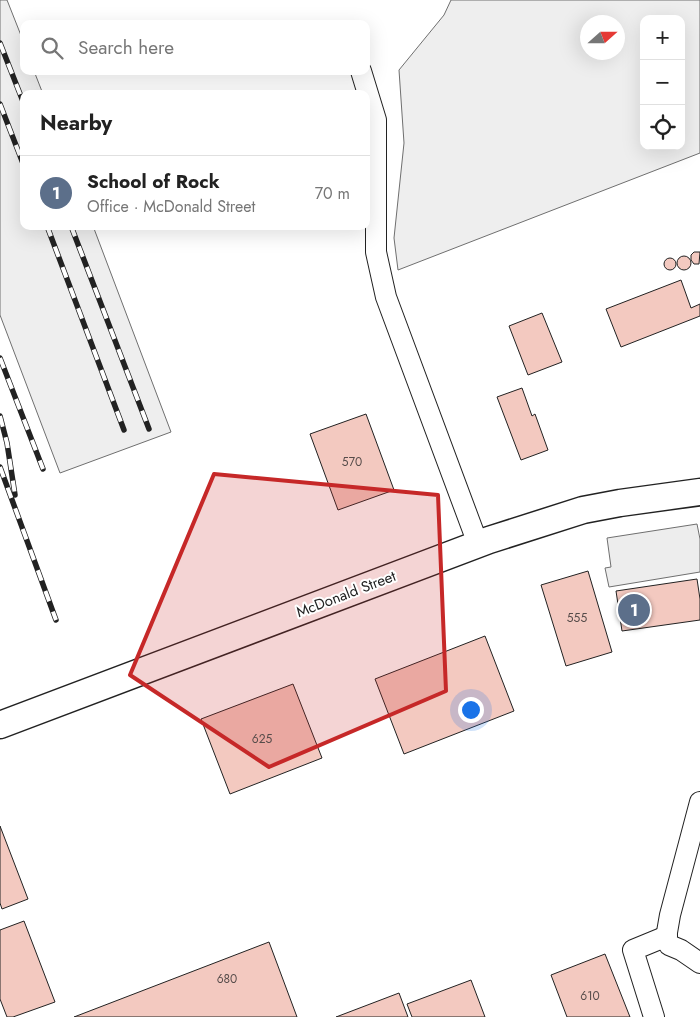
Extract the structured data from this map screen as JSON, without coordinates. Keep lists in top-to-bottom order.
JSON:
{
  "streets": {
    "main road": ["McDonald Street"]
  },
  "house_numbers": [
    "570",
    "555",
    "625",
    "680",
    "610"
  ],
  "north": "right",
  "page": {
    "map_buttons": ["+", "−"],
    "search": "Search here",
    "heading": "Nearby",
    "list": [
      {
        "mark": "1",
        "name": "School of Rock",
        "note": "Office · McDonald Street",
        "value": "70 m"
      }
    ],
    "pins": "1"
  }
}
